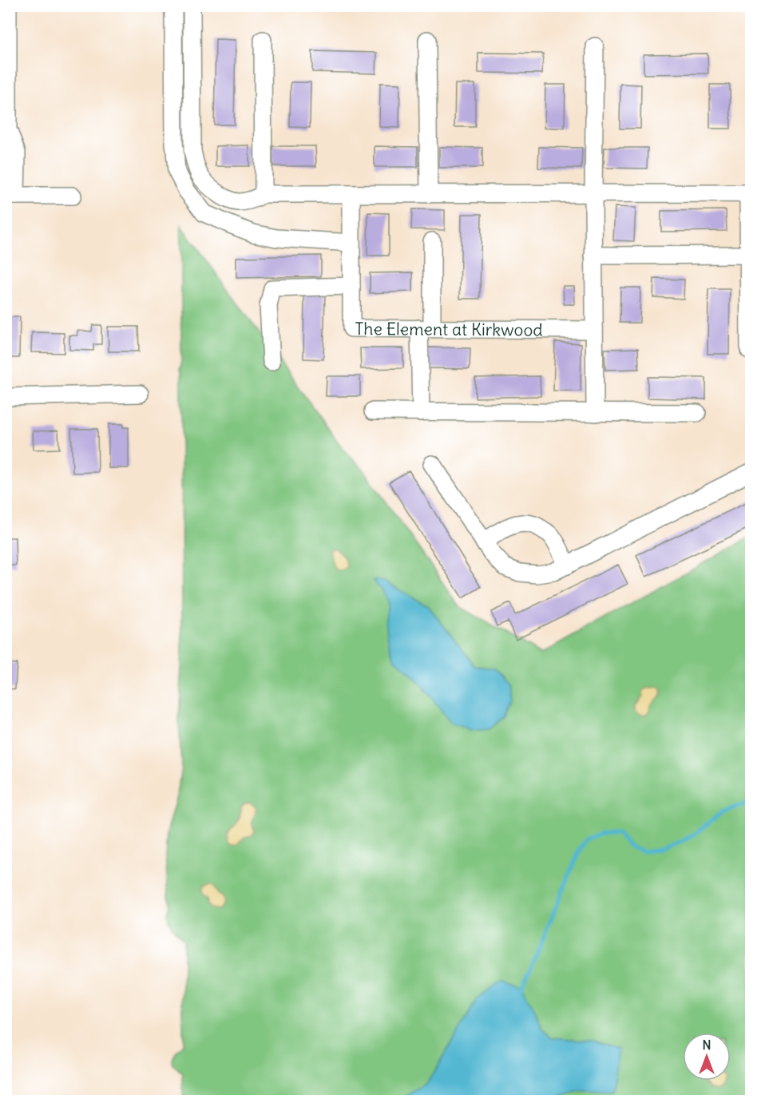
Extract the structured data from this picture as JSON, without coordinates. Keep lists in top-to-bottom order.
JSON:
{
  "streets": {
    "street": ["The Element at Kirkwood"]
  },
  "north": "top"
}
